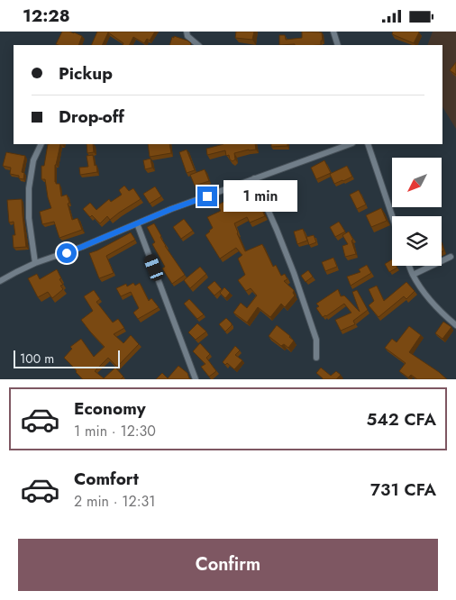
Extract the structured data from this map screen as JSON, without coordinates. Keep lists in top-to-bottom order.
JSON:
{
  "scale_bar": "100 m",
  "north": "bottom left",
  "page": {
    "status": "12:28",
    "banner": ["Pickup", "Drop-off"],
    "bubble": "1 min",
    "scale": "100 m",
    "list": [
      {
        "name": "Economy",
        "note": "1 min · 12:30",
        "value": "542 CFA"
      },
      {
        "name": "Comfort",
        "note": "2 min · 12:31",
        "value": "731 CFA"
      }
    ],
    "buttons": "Confirm"
  }
}
